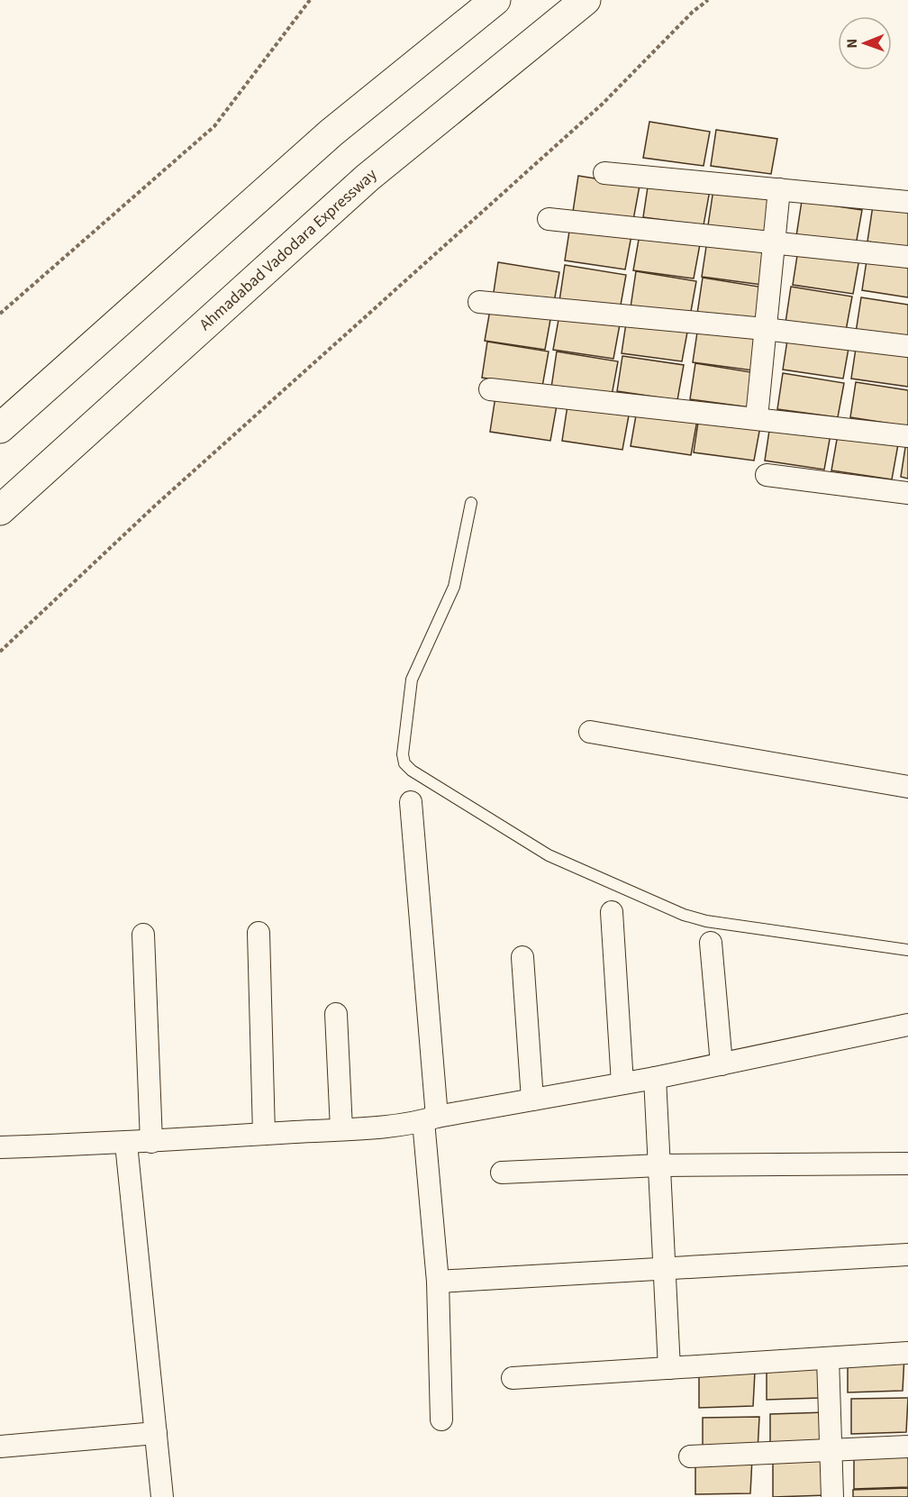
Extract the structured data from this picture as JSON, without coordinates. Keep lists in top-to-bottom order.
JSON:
{
  "streets": {
    "highway": ["Ahmadabad Vadodara Expressway"]
  },
  "north": "left"
}
